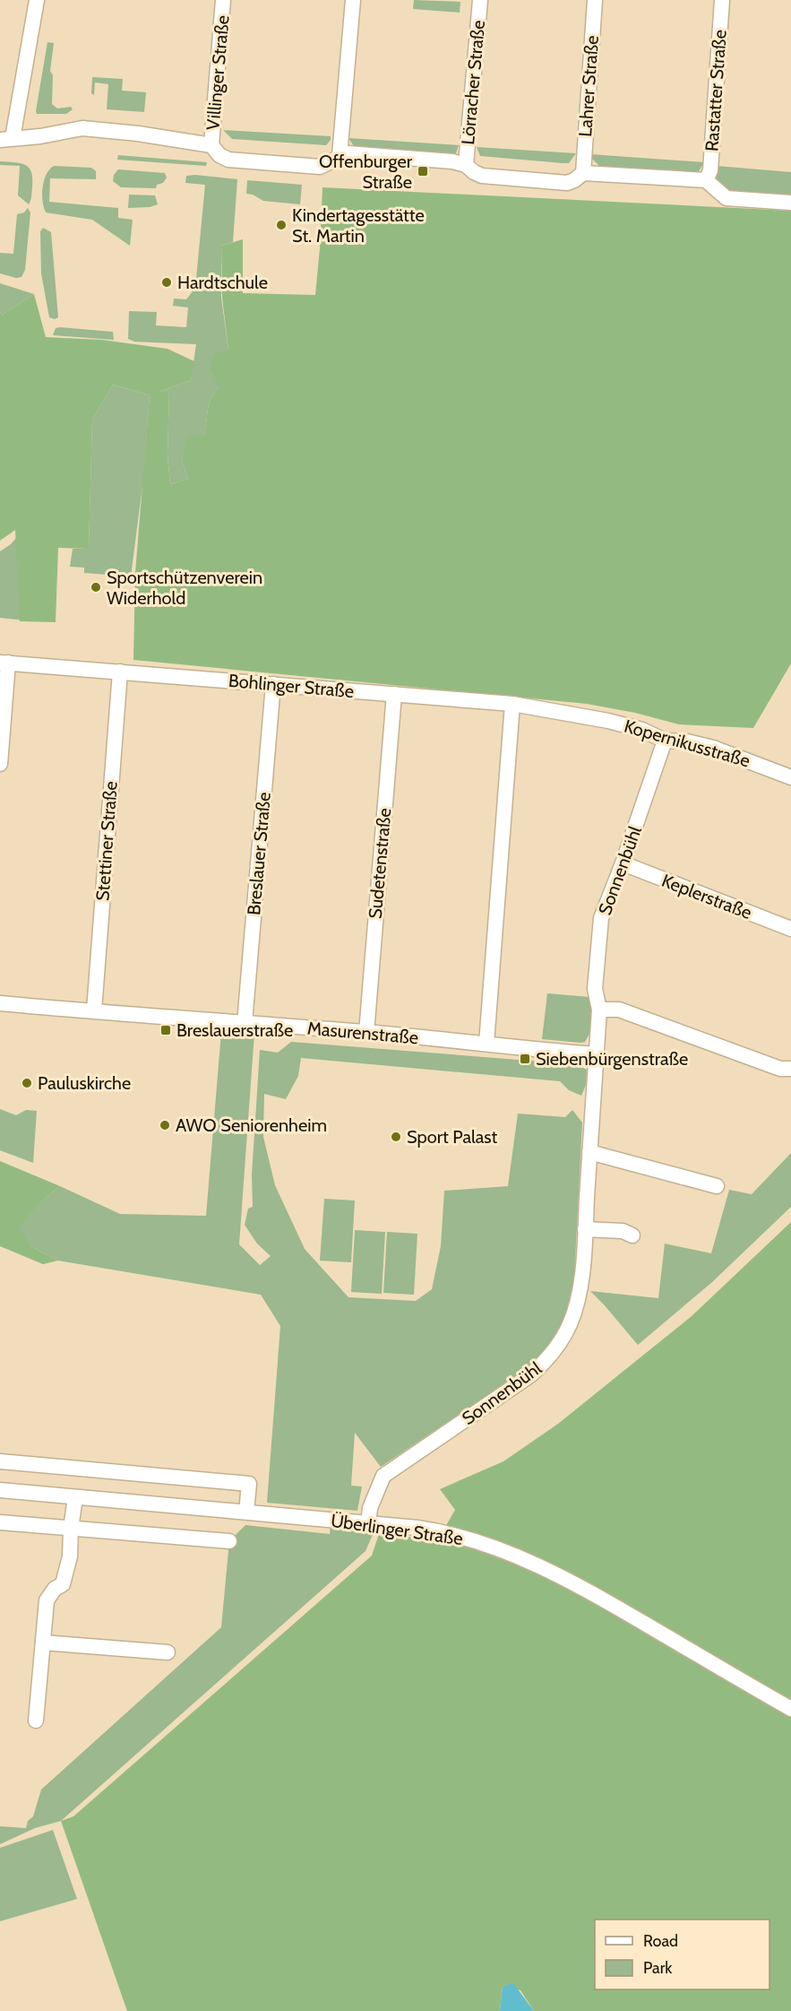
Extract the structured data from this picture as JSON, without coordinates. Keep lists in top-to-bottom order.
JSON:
{
  "streets": {
    "street": [
      "Villinger Straße",
      "Lörracher Straße",
      "Lahrer Straße",
      "Rastatter Straße",
      "Bohlinger Straße",
      "Kopernikusstraße",
      "Stettiner Straße",
      "Breslauer Straße",
      "Sudetenstraße",
      "Sonnenbühl",
      "Keplerstraße",
      "Masurenstraße",
      "Überlinger Straße"
    ]
  },
  "crossings": [
    ["Bohlinger Straße", "Kopernikusstraße"],
    ["Bohlinger Straße", "Stettiner Straße"],
    ["Bohlinger Straße", "Breslauer Straße"],
    ["Bohlinger Straße", "Sudetenstraße"],
    ["Kopernikusstraße", "Sonnenbühl"],
    ["Stettiner Straße", "Masurenstraße"],
    ["Breslauer Straße", "Masurenstraße"],
    ["Sudetenstraße", "Masurenstraße"],
    ["Sonnenbühl", "Keplerstraße"],
    ["Sonnenbühl", "Masurenstraße"],
    ["Sonnenbühl", "Überlinger Straße"]
  ],
  "places": {
    "transit": ["Offenburger Straße", "Breslauerstraße", "Siebenbürgenstraße"],
    "other": [
      "Kindertagesstätte St. Martin",
      "Hardtschule",
      "Sportschützenverein Widerhold",
      "Pauluskirche",
      "AWO Seniorenheim",
      "Sport Palast"
    ]
  },
  "legend": ["Road", "Park"]
}
